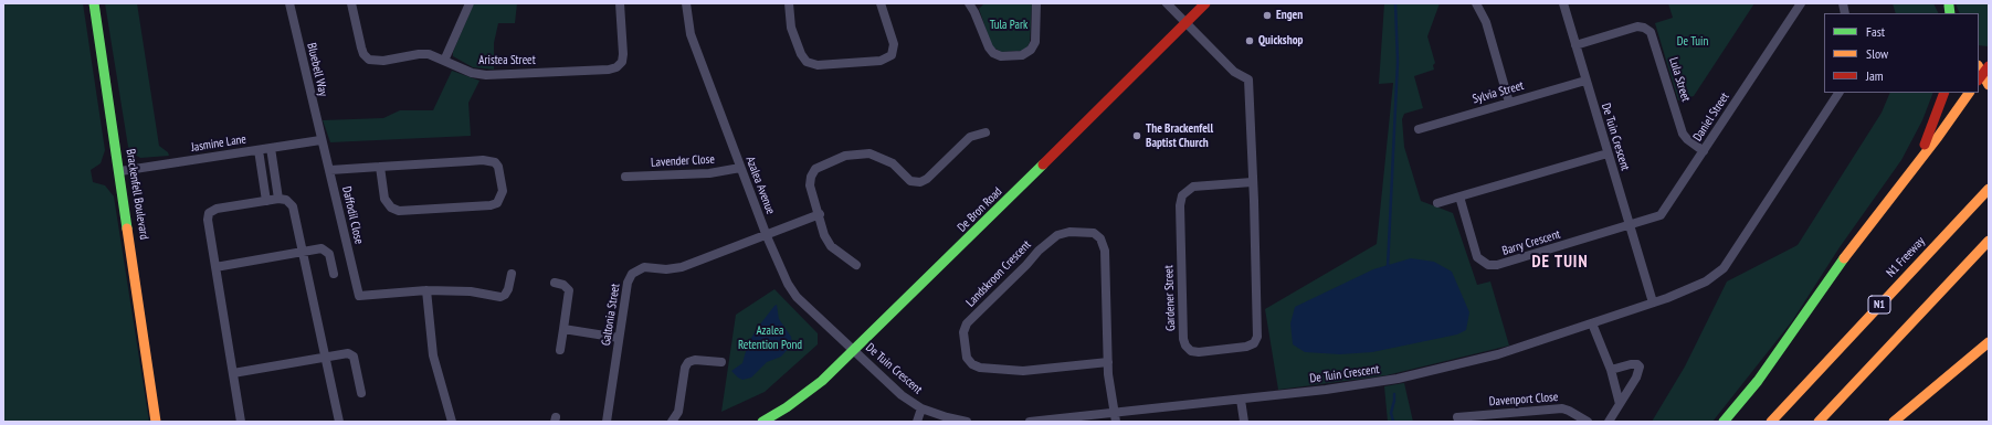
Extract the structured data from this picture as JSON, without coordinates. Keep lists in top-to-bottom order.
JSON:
{
  "streets": {
    "main road": [
      "Brackenfell Boulevard",
      "De Bron Road",
      "N1 Freeway",
      "N1"
    ],
    "street": [
      "Aristea Street",
      "Bluebell Way",
      "Lula Street",
      "Sylvia Street",
      "Daniel Street",
      "De Tuin Crescent",
      "Jasmine Lane",
      "Lavender Close",
      "Azalea Avenue",
      "Daffodil Close",
      "Barry Crescent",
      "Landskroon Crescent",
      "Gardener Street",
      "Galtonia Street",
      "Davenport Close"
    ]
  },
  "crossings": [
    ["Bluebell Way", "Jasmine Lane"],
    ["Bluebell Way", "Daffodil Close"],
    ["Lula Street", "Daniel Street"],
    ["Lula Street", "De Tuin Crescent"],
    ["Sylvia Street", "De Tuin Crescent"],
    ["Daniel Street", "De Tuin Crescent"],
    ["Daniel Street", "Barry Crescent"],
    ["De Tuin Crescent", "Azalea Avenue"],
    ["De Tuin Crescent", "De Bron Road"],
    ["De Tuin Crescent", "Barry Crescent"],
    ["De Tuin Crescent", "Landskroon Crescent"],
    ["Jasmine Lane", "Brackenfell Boulevard"],
    ["Jasmine Lane", "Daffodil Close"],
    ["Lavender Close", "Azalea Avenue"],
    ["Azalea Avenue", "De Bron Road"],
    ["Azalea Avenue", "Galtonia Street"],
    ["De Bron Road", "Gardener Street"]
  ],
  "districts": ["DE TUIN"],
  "parks": ["Tula Park", "De Tuin", "Azalea Retention Pond"],
  "places": ["Engen", "Quickshop", "The Brackenfell Baptist Church"],
  "legend": ["Fast", "Slow", "Jam"]
}
